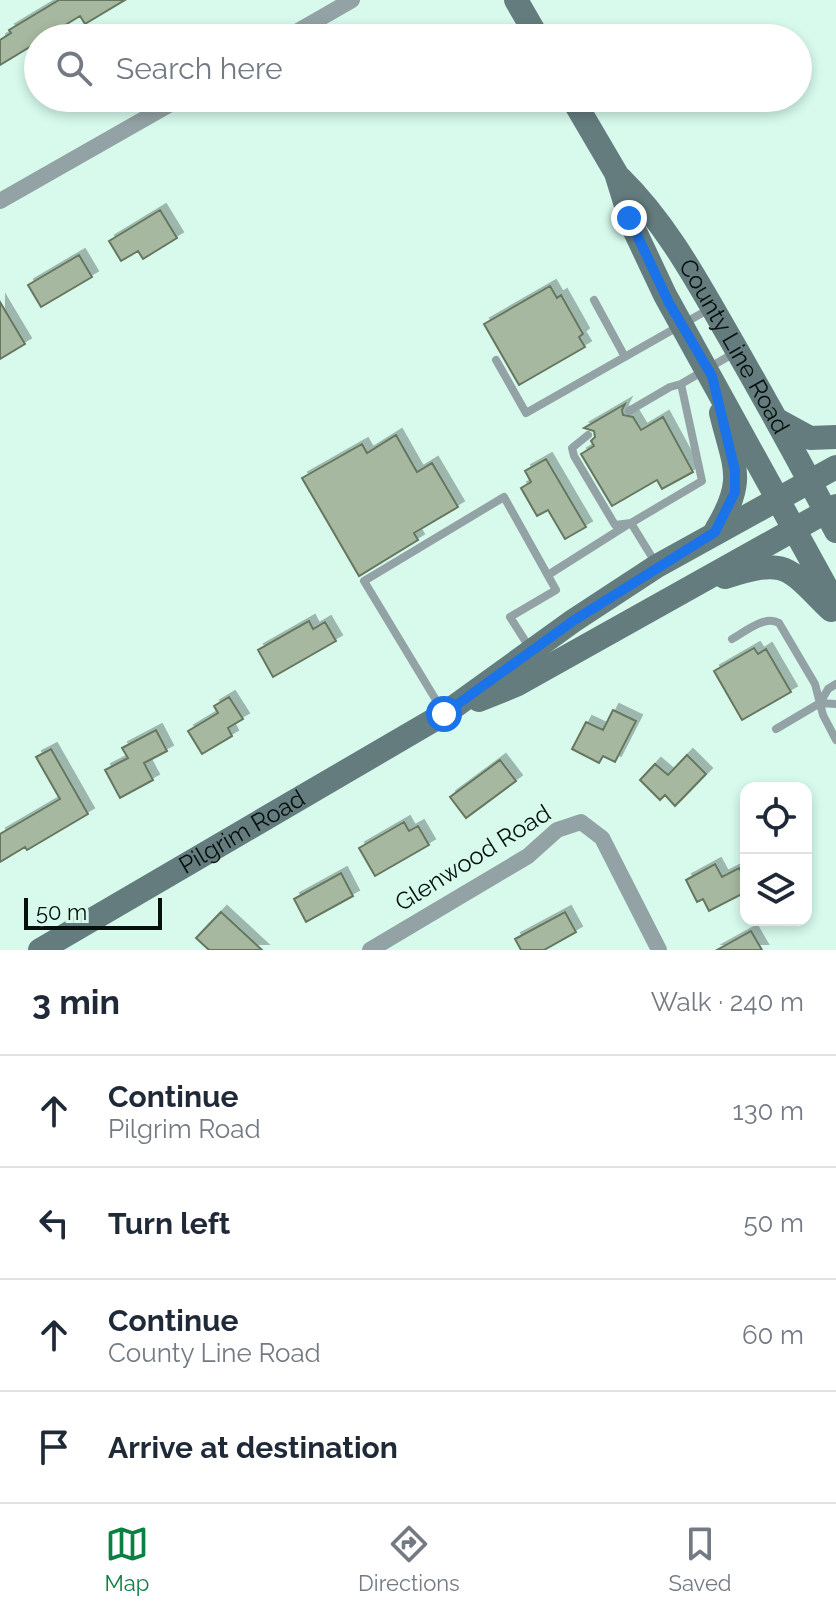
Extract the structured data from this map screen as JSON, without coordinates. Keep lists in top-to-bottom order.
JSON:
{
  "streets": {
    "main road": ["County Line Road", "Pilgrim Road"],
    "street": ["Glenwood Road"]
  },
  "crossings": [
    ["County Line Road", "Pilgrim Road"]
  ],
  "scale_bar": "50 m",
  "page": {
    "search": "Search here",
    "scale": "50 m",
    "heading": ["3 min", "Walk · 240 m"],
    "list": [
      ["Continue", "Pilgrim Road", "130 m"],
      ["Turn left", "50 m"],
      ["Continue", "County Line Road", "60 m"],
      "Arrive at destination"
    ],
    "nav": ["Map", "Directions", "Saved"]
  }
}
